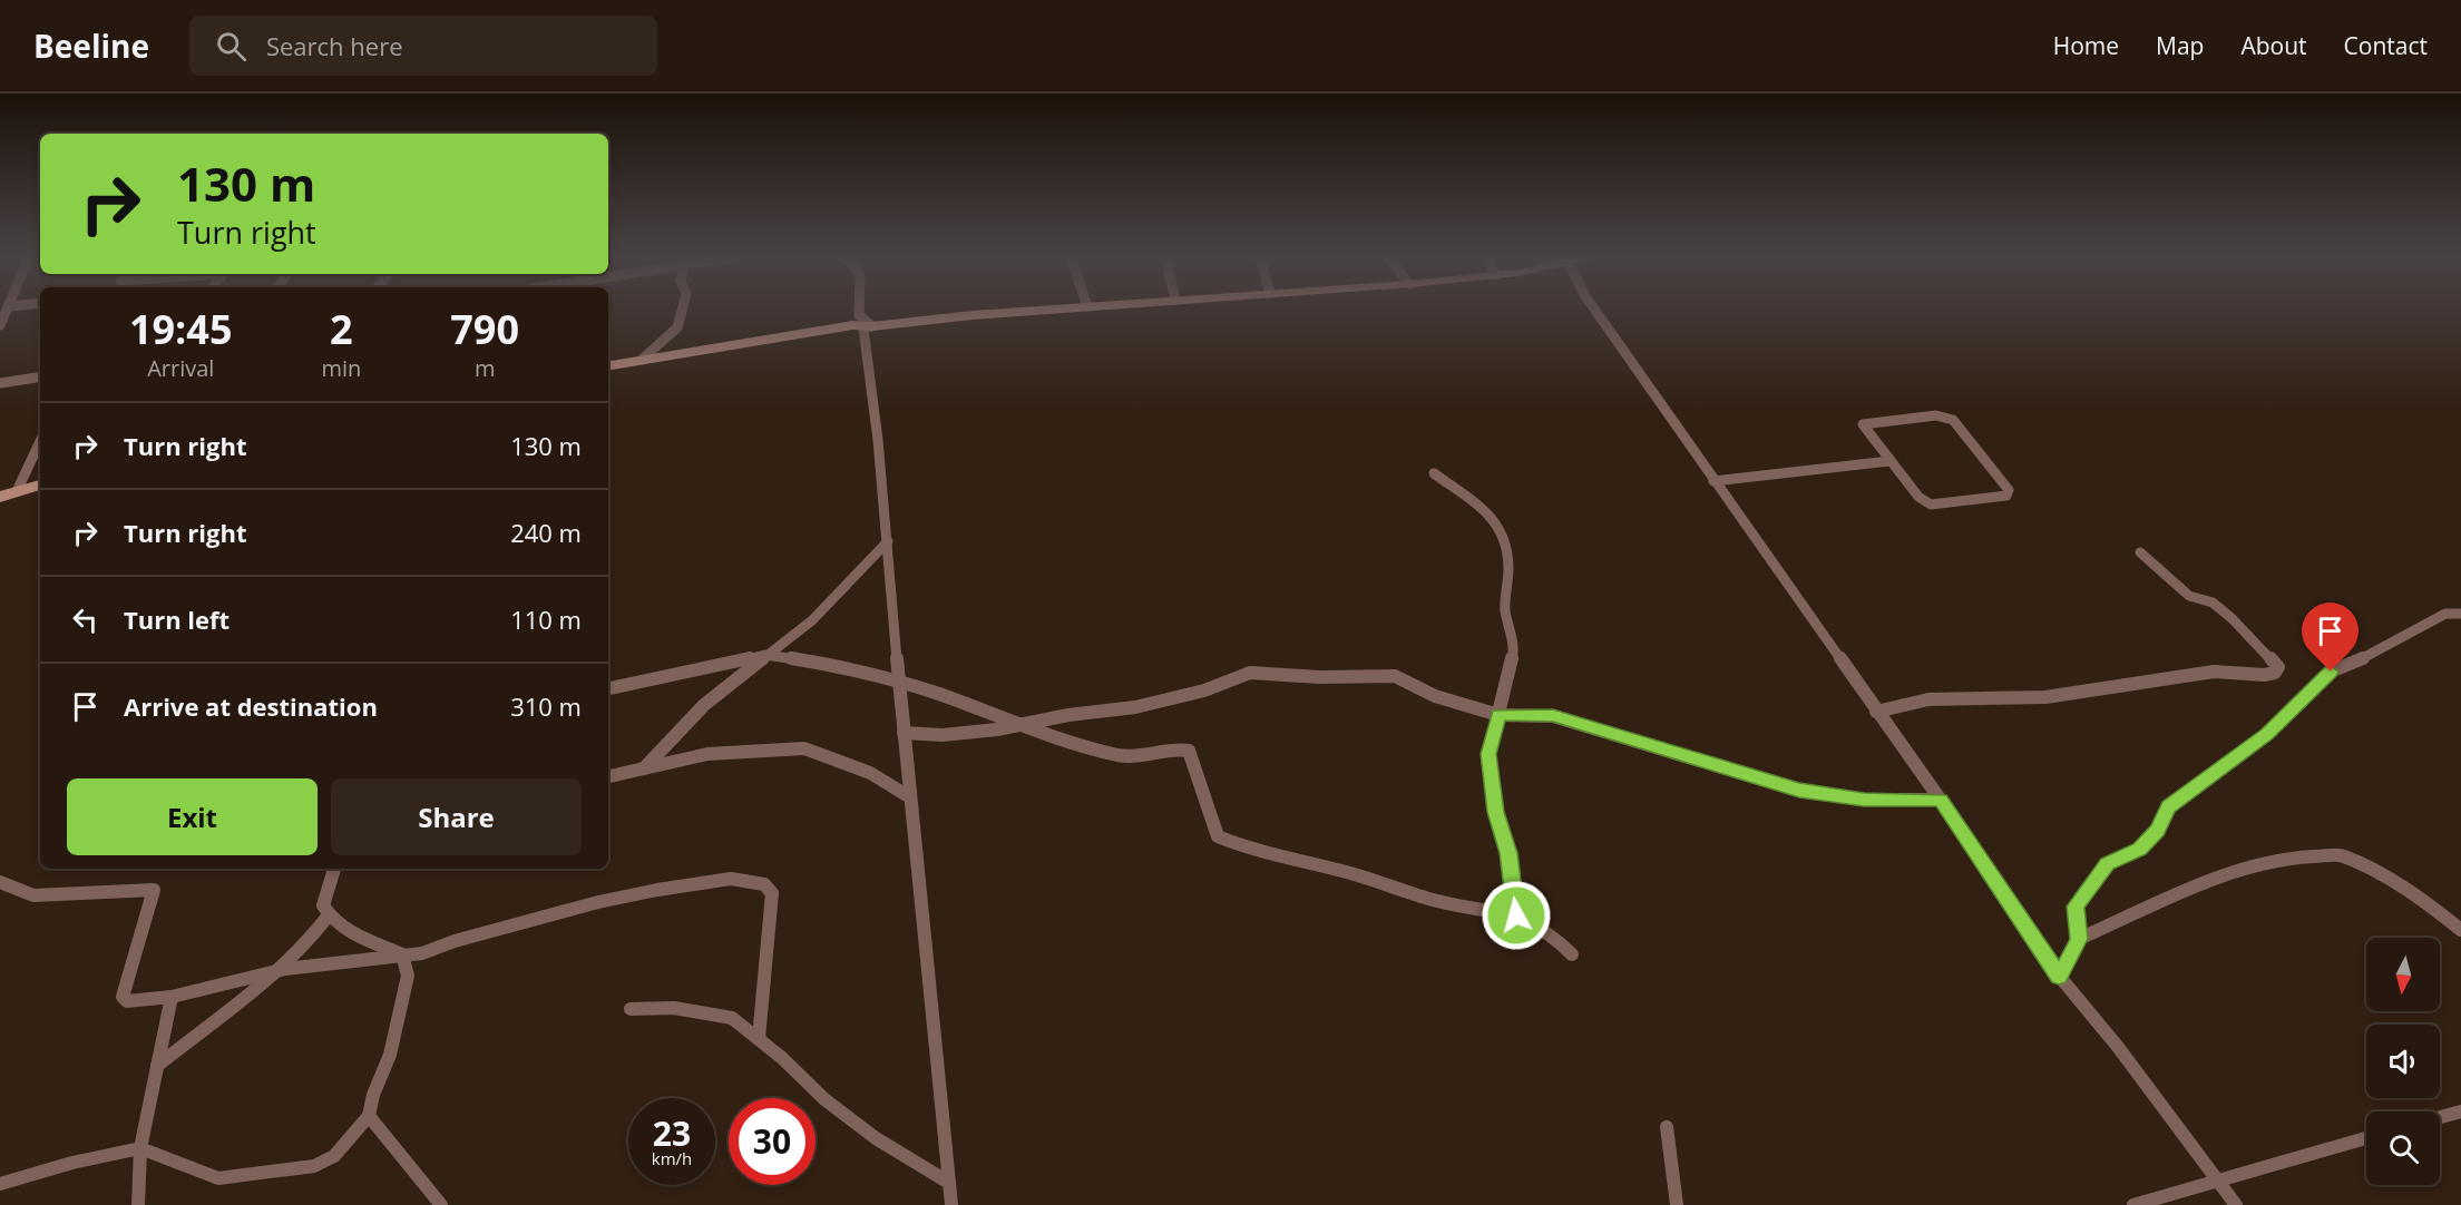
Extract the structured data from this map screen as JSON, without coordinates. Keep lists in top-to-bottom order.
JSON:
{
  "north": "bottom",
  "page": {
    "header": "Beeline",
    "search": "Search here",
    "nav": [
      "Home",
      "Map",
      "About",
      "Contact"
    ],
    "turn": ["130 m", "Turn right"],
    "eta": [
      "19:45",
      "Arrival",
      "2",
      "min",
      "790",
      "m"
    ],
    "list": [
      {
        "name": "Turn right",
        "value": "130 m"
      },
      {
        "name": "Turn right",
        "value": "240 m"
      },
      {
        "name": "Turn left",
        "value": "110 m"
      },
      {
        "name": "Arrive at destination",
        "value": "310 m"
      }
    ],
    "buttons": ["Exit", "Share"],
    "speed": "23 km/h",
    "limit": "30"
  }
}
